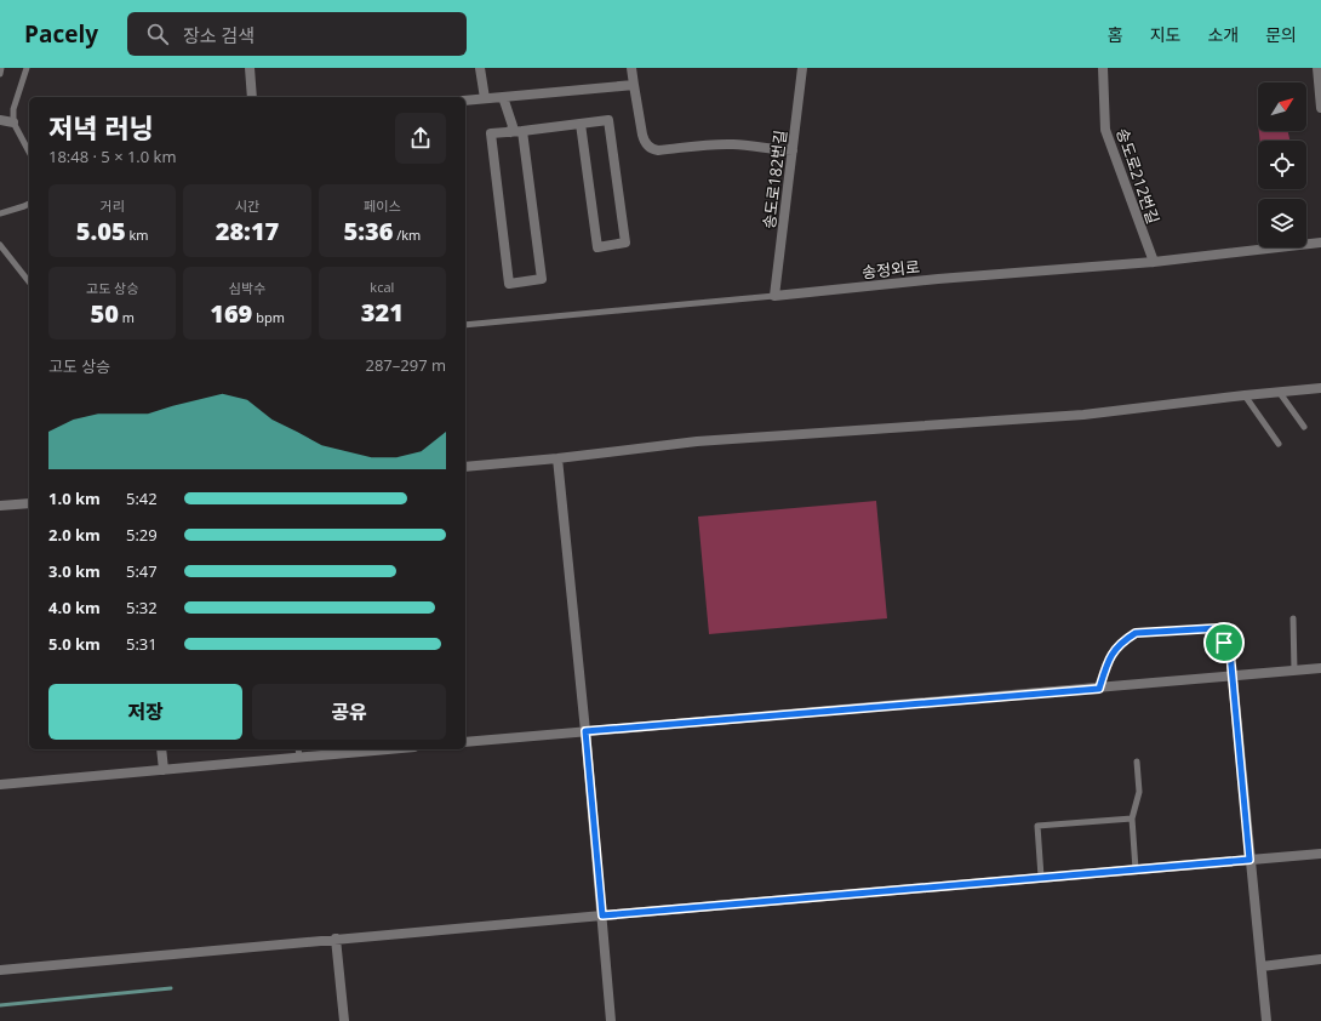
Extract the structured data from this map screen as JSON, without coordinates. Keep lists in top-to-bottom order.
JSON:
{
  "streets": {
    "street": ["송도로212번길", "송도로182번길", "송정외로"]
  },
  "crossings": [
    ["송도로212번길", "송정외로"],
    ["송도로182번길", "송정외로"]
  ],
  "north": "top right",
  "page": {
    "header": "Pacely",
    "search": "장소 검색",
    "nav": [
      "홈",
      "지도",
      "소개",
      "문의"
    ],
    "heading": ["저녁 러닝", "18:48 · 5 × 1.0 km"],
    "stats": [
      ["거리", "5.05 km"],
      ["시간", "28:17"],
      ["페이스", "5:36 /km"],
      ["고도 상승", "50 m"],
      ["심박수", "169 bpm"],
      ["kcal", "321"]
    ],
    "chart": ["고도 상승", "287–297 m"],
    "list": [
      {
        "name": "1.0 km",
        "note": "5:42"
      },
      {
        "name": "2.0 km",
        "note": "5:29"
      },
      {
        "name": "3.0 km",
        "note": "5:47"
      },
      {
        "name": "4.0 km",
        "note": "5:32"
      },
      {
        "name": "5.0 km",
        "note": "5:31"
      }
    ],
    "buttons": ["저장", "공유"]
  }
}
